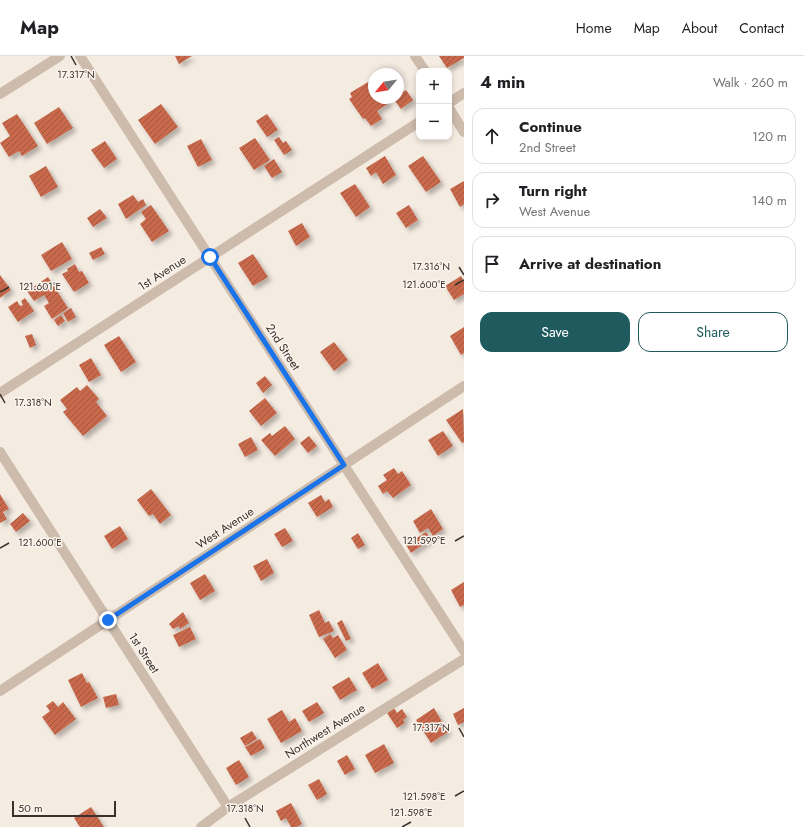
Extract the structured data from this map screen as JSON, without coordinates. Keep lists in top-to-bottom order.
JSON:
{
  "streets": {
    "street": [
      "1st Avenue",
      "2nd Street",
      "West Avenue",
      "1st Street",
      "Northwest Avenue"
    ]
  },
  "crossings": [
    ["1st Avenue", "2nd Street"],
    ["2nd Street", "West Avenue"],
    ["West Avenue", "1st Street"],
    ["1st Street", "Northwest Avenue"]
  ],
  "scale_bar": "50 m",
  "north": "bottom left",
  "page": {
    "header": "Map",
    "nav": [
      "Home",
      "Map",
      "About",
      "Contact"
    ],
    "heading": ["4 min", "Walk · 260 m"],
    "map_buttons": ["+", "−"],
    "list": [
      ["Continue", "2nd Street", "120 m"],
      ["Turn right", "West Avenue", "140 m"],
      "Arrive at destination"
    ],
    "buttons": ["Save", "Share"],
    "scale": "50 m"
  },
  "coordinates": [
    "17.317°N",
    "17.316°N",
    "121.600°E",
    "121.601°E",
    "17.318°N",
    "121.599°E",
    "121.598°E"
  ]
}
